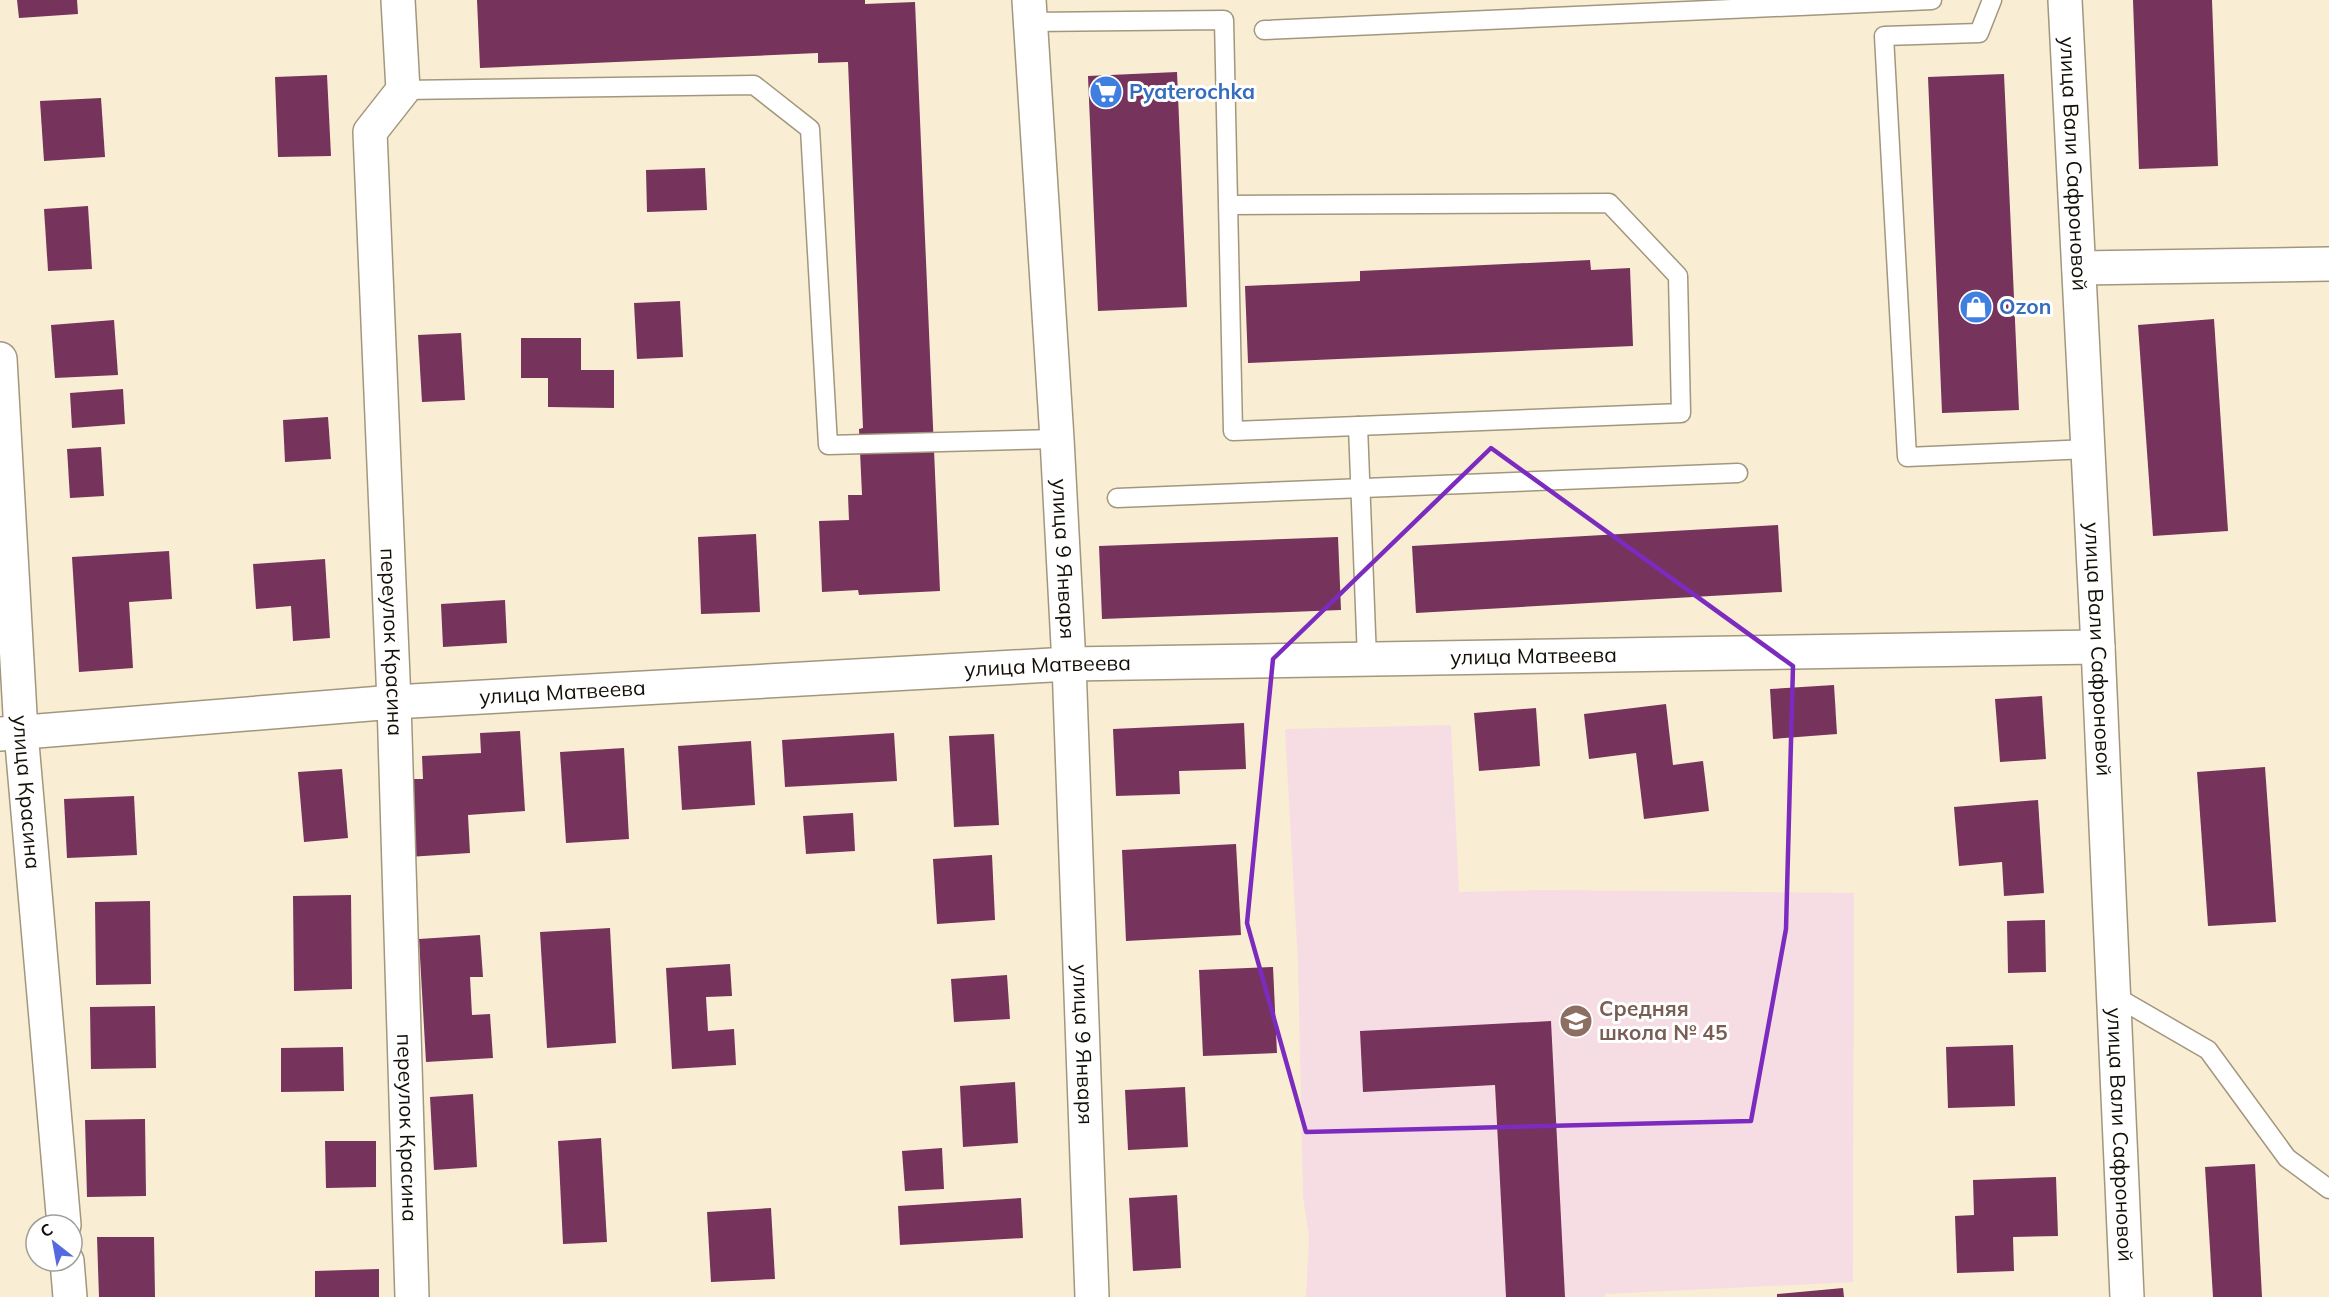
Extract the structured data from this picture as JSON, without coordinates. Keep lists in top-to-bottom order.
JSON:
{
  "streets": {
    "street": [
      "улица Вали Сафроновой",
      "улица 9 Января",
      "переулок Красина",
      "улица Матвеева",
      "улица Красина"
    ]
  },
  "crossings": [
    ["улица Вали Сафроновой", "улица Матвеева"],
    ["улица 9 Января", "улица Матвеева"],
    ["переулок Красина", "улица Матвеева"],
    ["улица Матвеева", "улица Красина"]
  ],
  "places": {
    "supermarket": ["Pyaterochka"],
    "shop": ["Ozon"],
    "school or university": ["Средняя школа № 45"]
  },
  "north": "top left"
}
